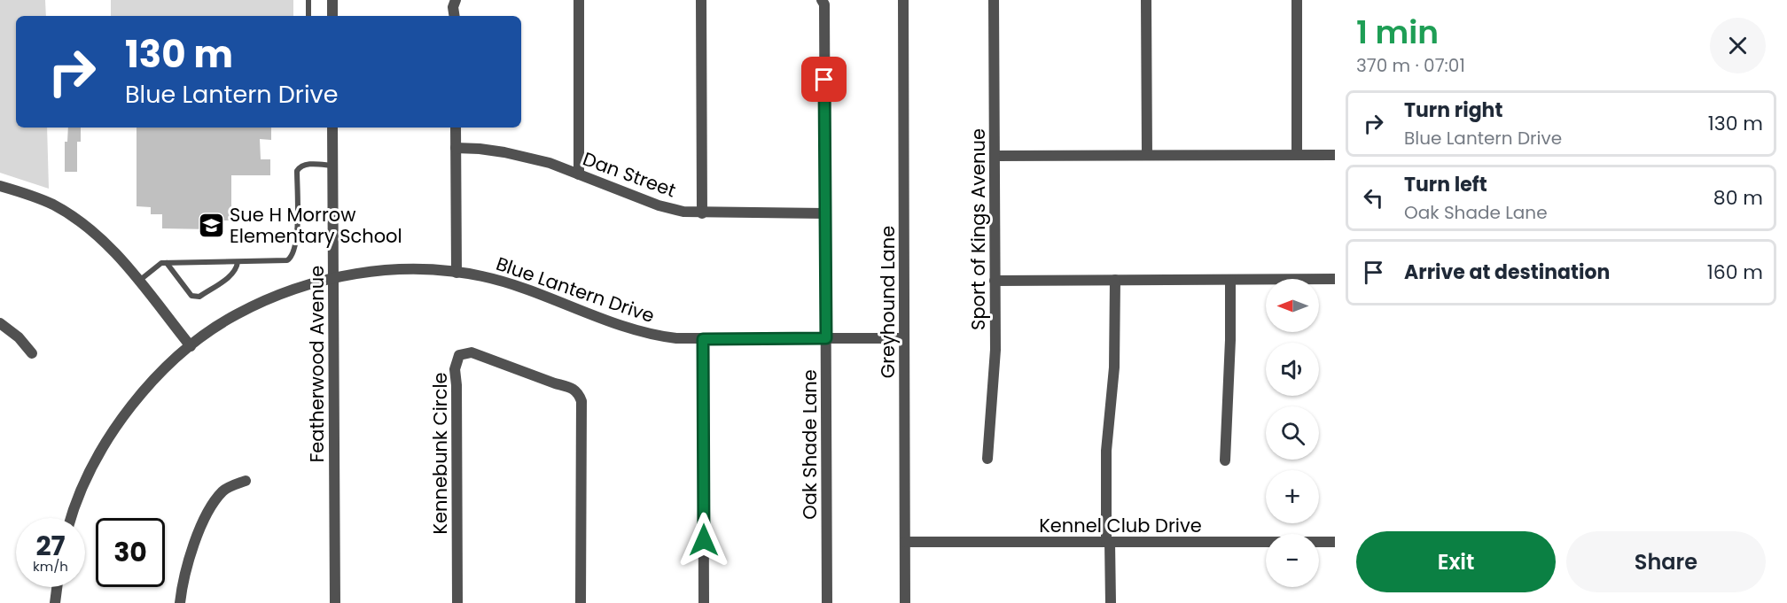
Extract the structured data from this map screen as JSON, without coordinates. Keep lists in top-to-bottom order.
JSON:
{
  "streets": {
    "street": [
      "Dan Street",
      "Sport of Kings Avenue",
      "Blue Lantern Drive",
      "Greyhound Lane",
      "Featherwood Avenue",
      "Oak Shade Lane",
      "Kennebunk Circle",
      "Kennel Club Drive"
    ]
  },
  "crossings": [
    ["Dan Street", "Oak Shade Lane"],
    ["Blue Lantern Drive", "Greyhound Lane"],
    ["Blue Lantern Drive", "Featherwood Avenue"],
    ["Blue Lantern Drive", "Oak Shade Lane"],
    ["Greyhound Lane", "Kennel Club Drive"]
  ],
  "places": {
    "school or university": ["Sue H Morrow Elementary School"]
  },
  "north": "left",
  "page": {
    "heading": ["1 min", "370 m · 07:01"],
    "turn": ["130 m", "Blue Lantern Drive"],
    "list": [
      {
        "name": "Turn right",
        "note": "Blue Lantern Drive",
        "value": "130 m"
      },
      {
        "name": "Turn left",
        "note": "Oak Shade Lane",
        "value": "80 m"
      },
      {
        "name": "Arrive at destination",
        "value": "160 m"
      }
    ],
    "map_buttons": ["+", "−"],
    "speed": "27 km/h",
    "limit": "30",
    "buttons": ["Exit", "Share"]
  }
}
